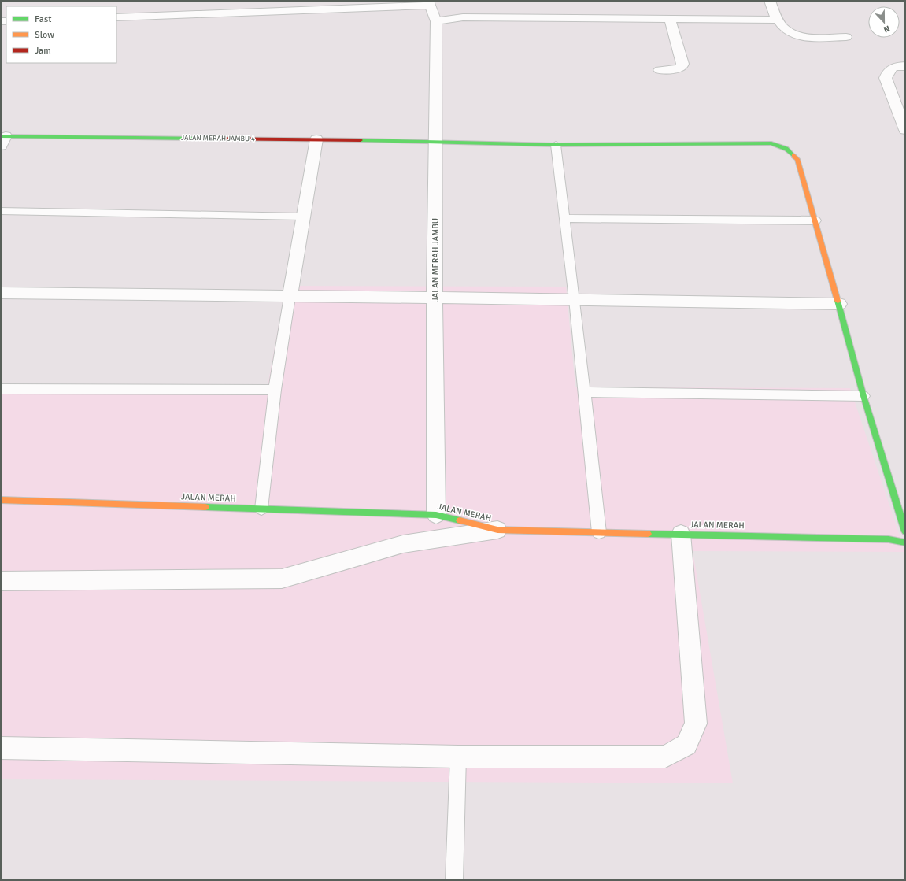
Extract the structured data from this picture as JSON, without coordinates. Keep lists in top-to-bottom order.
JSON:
{
  "streets": {
    "street": ["JALAN MERAH JAMBU 4", "JALAN MERAH JAMBU", "JALAN MERAH"]
  },
  "crossings": [
    ["JALAN MERAH JAMBU 4", "JALAN MERAH JAMBU"],
    ["JALAN MERAH JAMBU", "JALAN MERAH"]
  ],
  "legend": ["Fast", "Slow", "Jam"],
  "north": "bottom"
}
